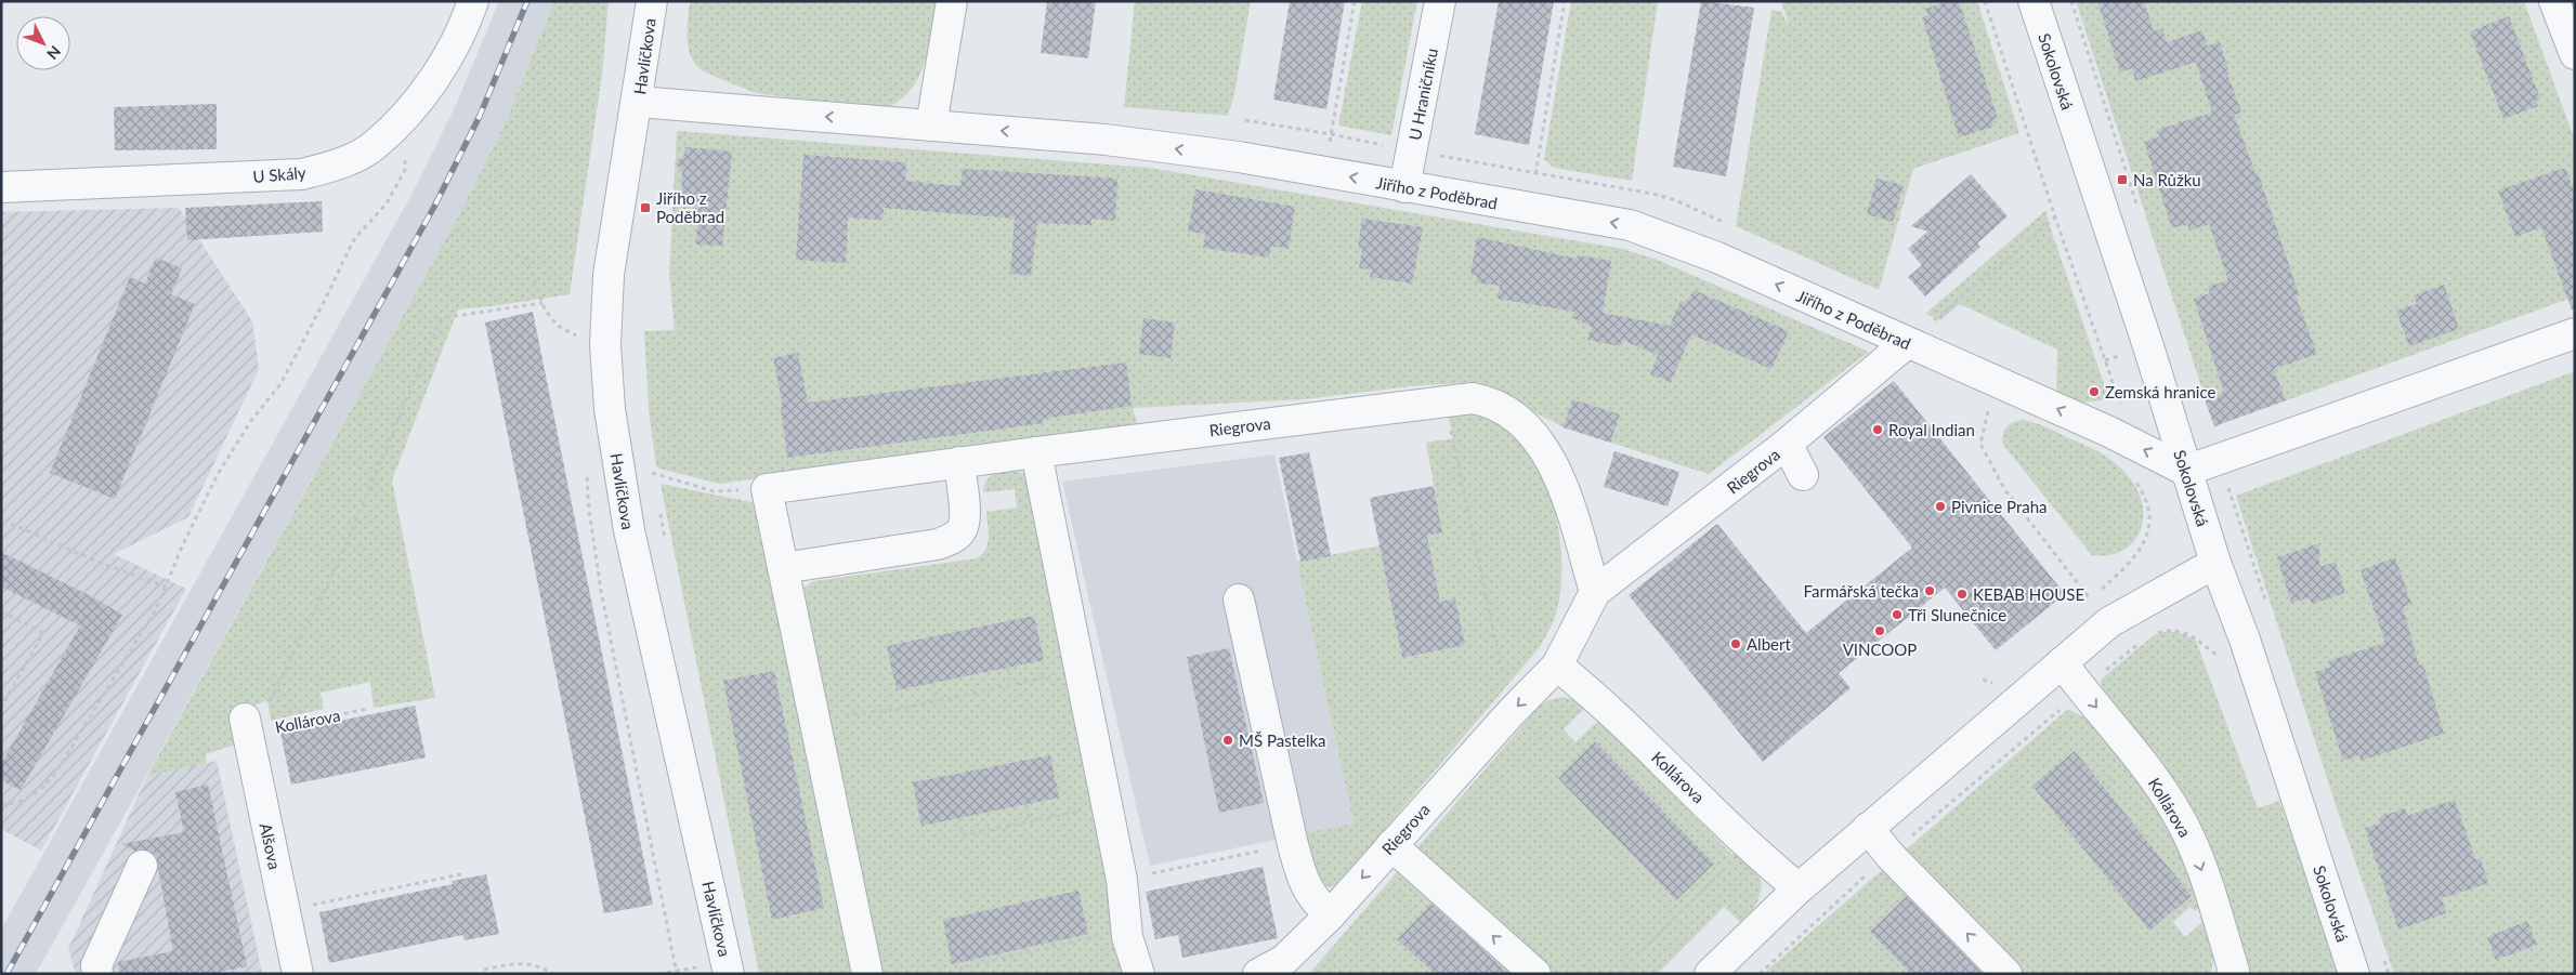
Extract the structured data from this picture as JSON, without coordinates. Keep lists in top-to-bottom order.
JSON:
{
  "streets": {
    "street": [
      "Havlíčkova",
      "Sokolovská",
      "U Hraničníku",
      "U Skály",
      "Jiřího z Poděbrad",
      "Riegrova",
      "Kollárova",
      "Alšova"
    ]
  },
  "crossings": [
    ["Havlíčkova", "Jiřího z Poděbrad"],
    ["Sokolovská", "Jiřího z Poděbrad"],
    ["U Hraničníku", "Jiřího z Poděbrad"],
    ["Jiřího z Poděbrad", "Riegrova"],
    ["Riegrova", "Kollárova"],
    ["Kollárova", "Alšova"]
  ],
  "one_way": ["Jiřího z Poděbrad"],
  "places": {
    "transit": ["Na Růžku", "Jiřího z Poděbrad"],
    "other": [
      "Zemská hranice",
      "Royal Indian",
      "Pivnice Praha",
      "Farmářská tečka",
      "KEBAB HOUSE",
      "Tři Slunečnice",
      "VINCOOP",
      "Albert",
      "MŠ Pastelka"
    ]
  },
  "north": "bottom right"
}
